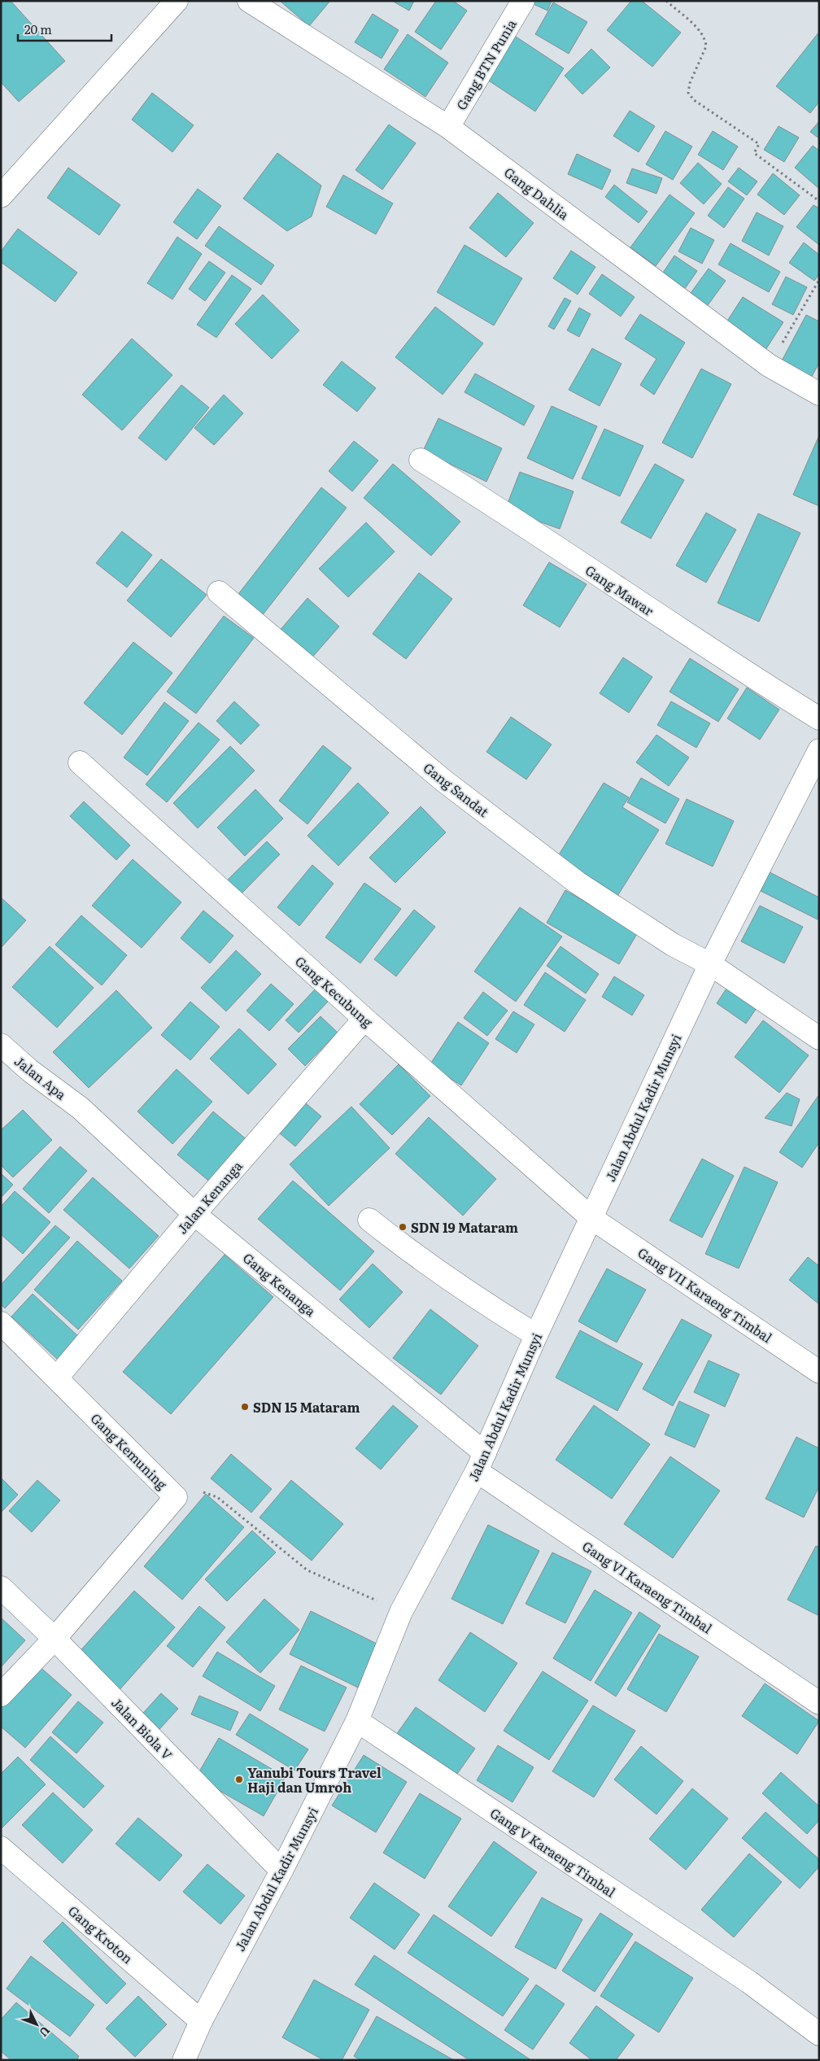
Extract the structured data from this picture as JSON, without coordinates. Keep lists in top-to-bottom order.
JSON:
{
  "streets": {
    "street": [
      "Gang BTN Punia",
      "Gang Dahlia",
      "Gang Mawar",
      "Gang Sandat",
      "Gang Kecubung",
      "Jalan Apa",
      "Jalan Abdul Kadir Munsyi",
      "Jalan Kenanga",
      "Gang Kenanga",
      "Gang VII Karaeng Timbal",
      "Gang Kemuning",
      "Gang VI Karaeng Timbal",
      "Jalan Biola V",
      "Gang V Karaeng Timbal",
      "Gang Kroton"
    ]
  },
  "crossings": [
    ["Gang BTN Punia", "Gang Dahlia"],
    ["Gang Sandat", "Jalan Abdul Kadir Munsyi"],
    ["Gang Kecubung", "Jalan Abdul Kadir Munsyi"],
    ["Gang Kecubung", "Jalan Kenanga"],
    ["Gang Kecubung", "Gang VII Karaeng Timbal"],
    ["Jalan Apa", "Gang Kenanga"],
    ["Jalan Abdul Kadir Munsyi", "Gang Kenanga"],
    ["Jalan Abdul Kadir Munsyi", "Gang VII Karaeng Timbal"],
    ["Jalan Abdul Kadir Munsyi", "Gang Kemuning"],
    ["Jalan Abdul Kadir Munsyi", "Gang VI Karaeng Timbal"],
    ["Jalan Abdul Kadir Munsyi", "Jalan Biola V"],
    ["Jalan Abdul Kadir Munsyi", "Gang V Karaeng Timbal"],
    ["Jalan Abdul Kadir Munsyi", "Gang Kroton"],
    ["Jalan Kenanga", "Gang Kenanga"],
    ["Jalan Kenanga", "Gang Kemuning"],
    ["Gang Kenanga", "Gang VI Karaeng Timbal"]
  ],
  "places": ["SDN 19 Mataram", "SDN 15 Mataram", "Yanubi Tours Travel Haji dan Umroh"],
  "scale_bar": "20 m",
  "north": "bottom right"
}
